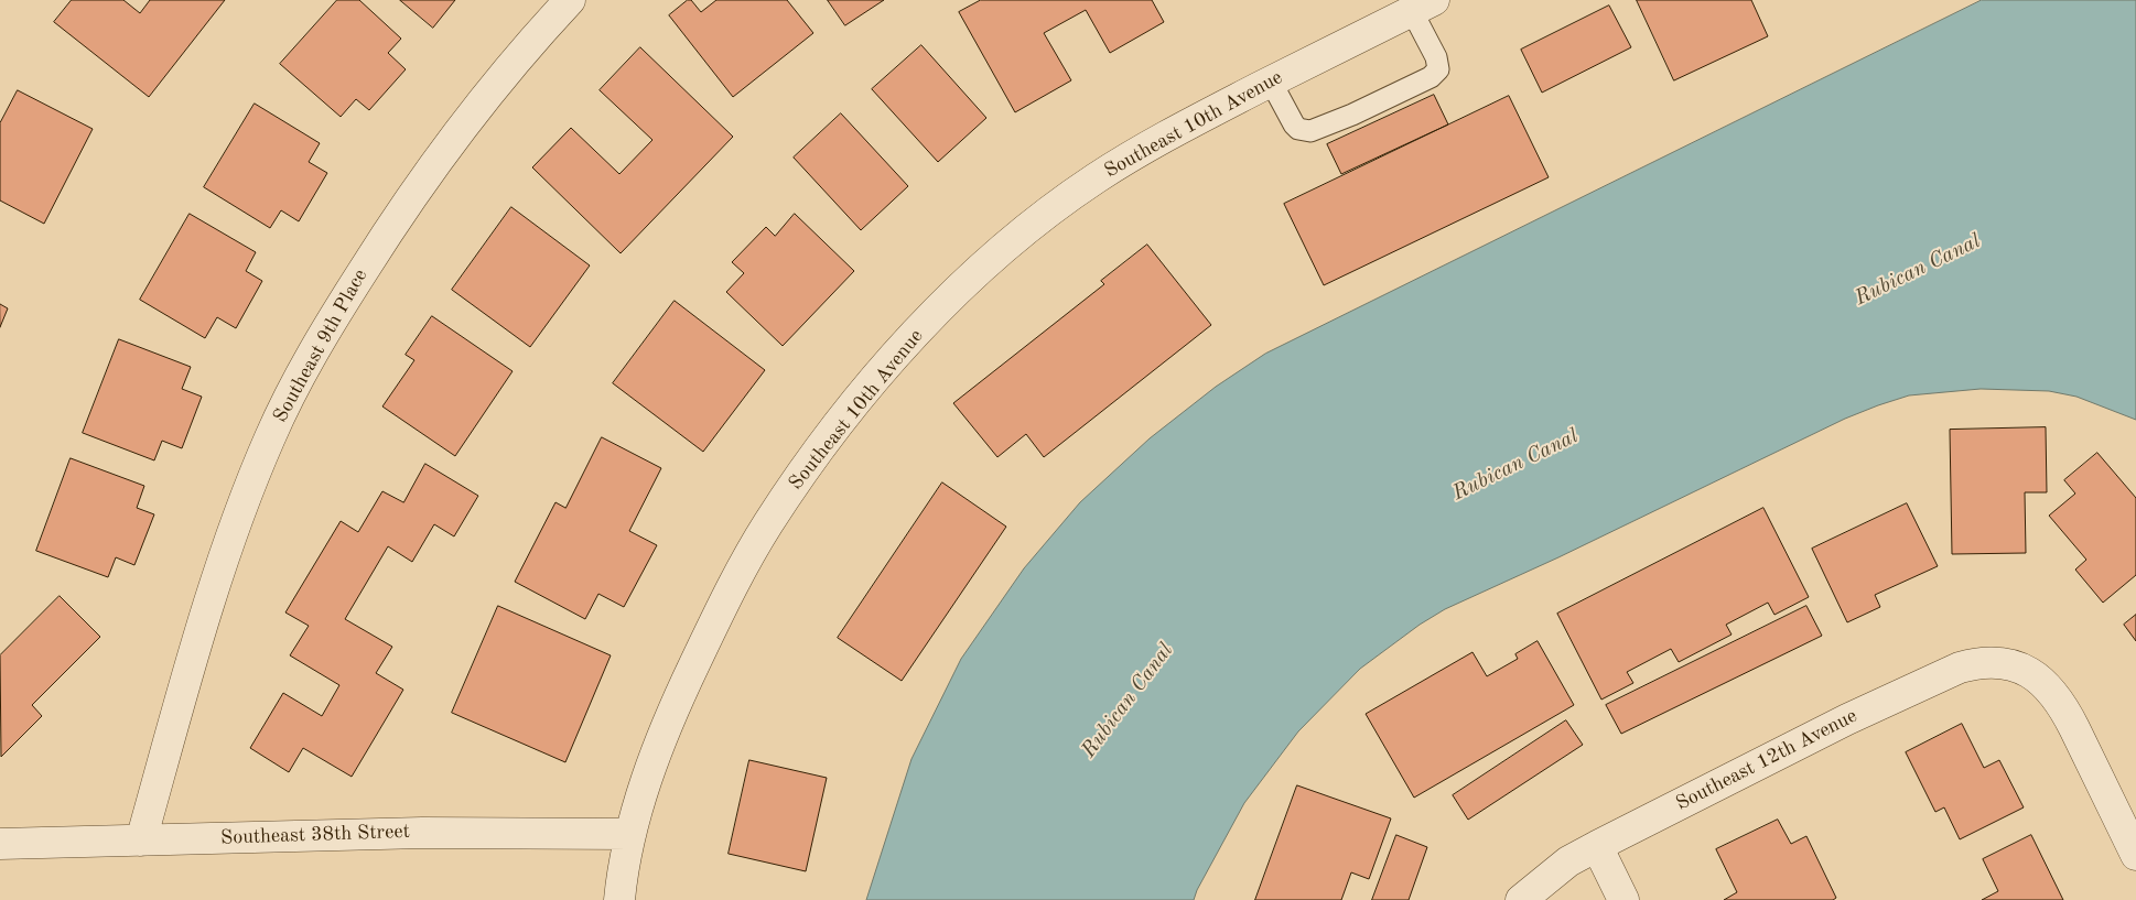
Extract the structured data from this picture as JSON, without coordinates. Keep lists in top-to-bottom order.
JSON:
{
  "streets": {
    "street": [
      "Southeast 10th Avenue",
      "Southeast 9th Place",
      "Southeast 12th Avenue",
      "Southeast 38th Street"
    ]
  },
  "crossings": [
    ["Southeast 10th Avenue", "Southeast 38th Street"],
    ["Southeast 9th Place", "Southeast 38th Street"]
  ],
  "water": ["Rubican Canal"]
}
